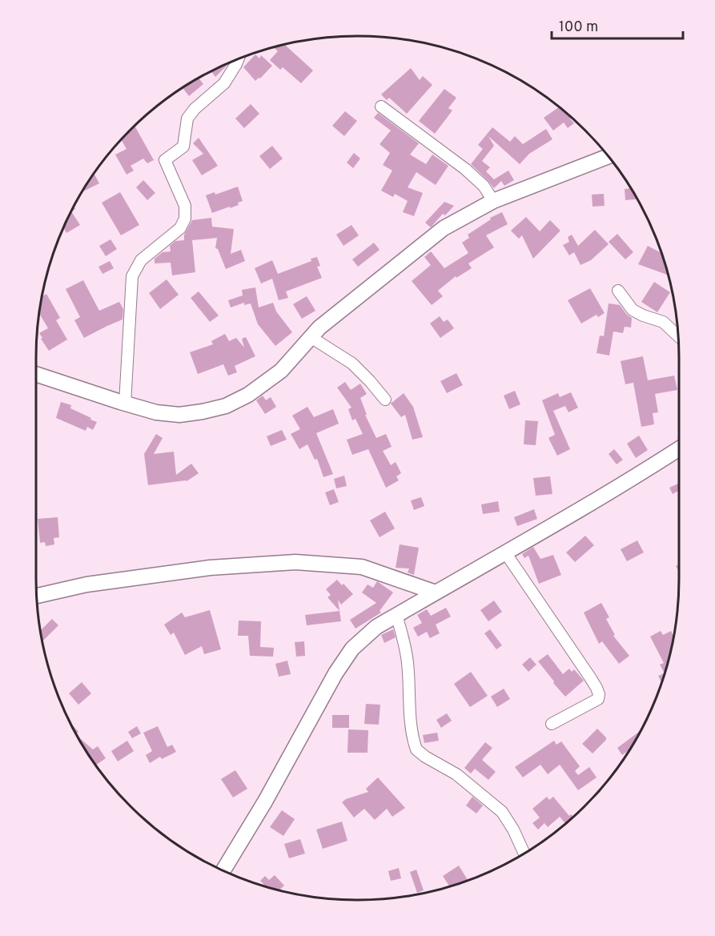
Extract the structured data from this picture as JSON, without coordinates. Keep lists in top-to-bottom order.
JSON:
{
  "scale_bar": "100 m"
}
